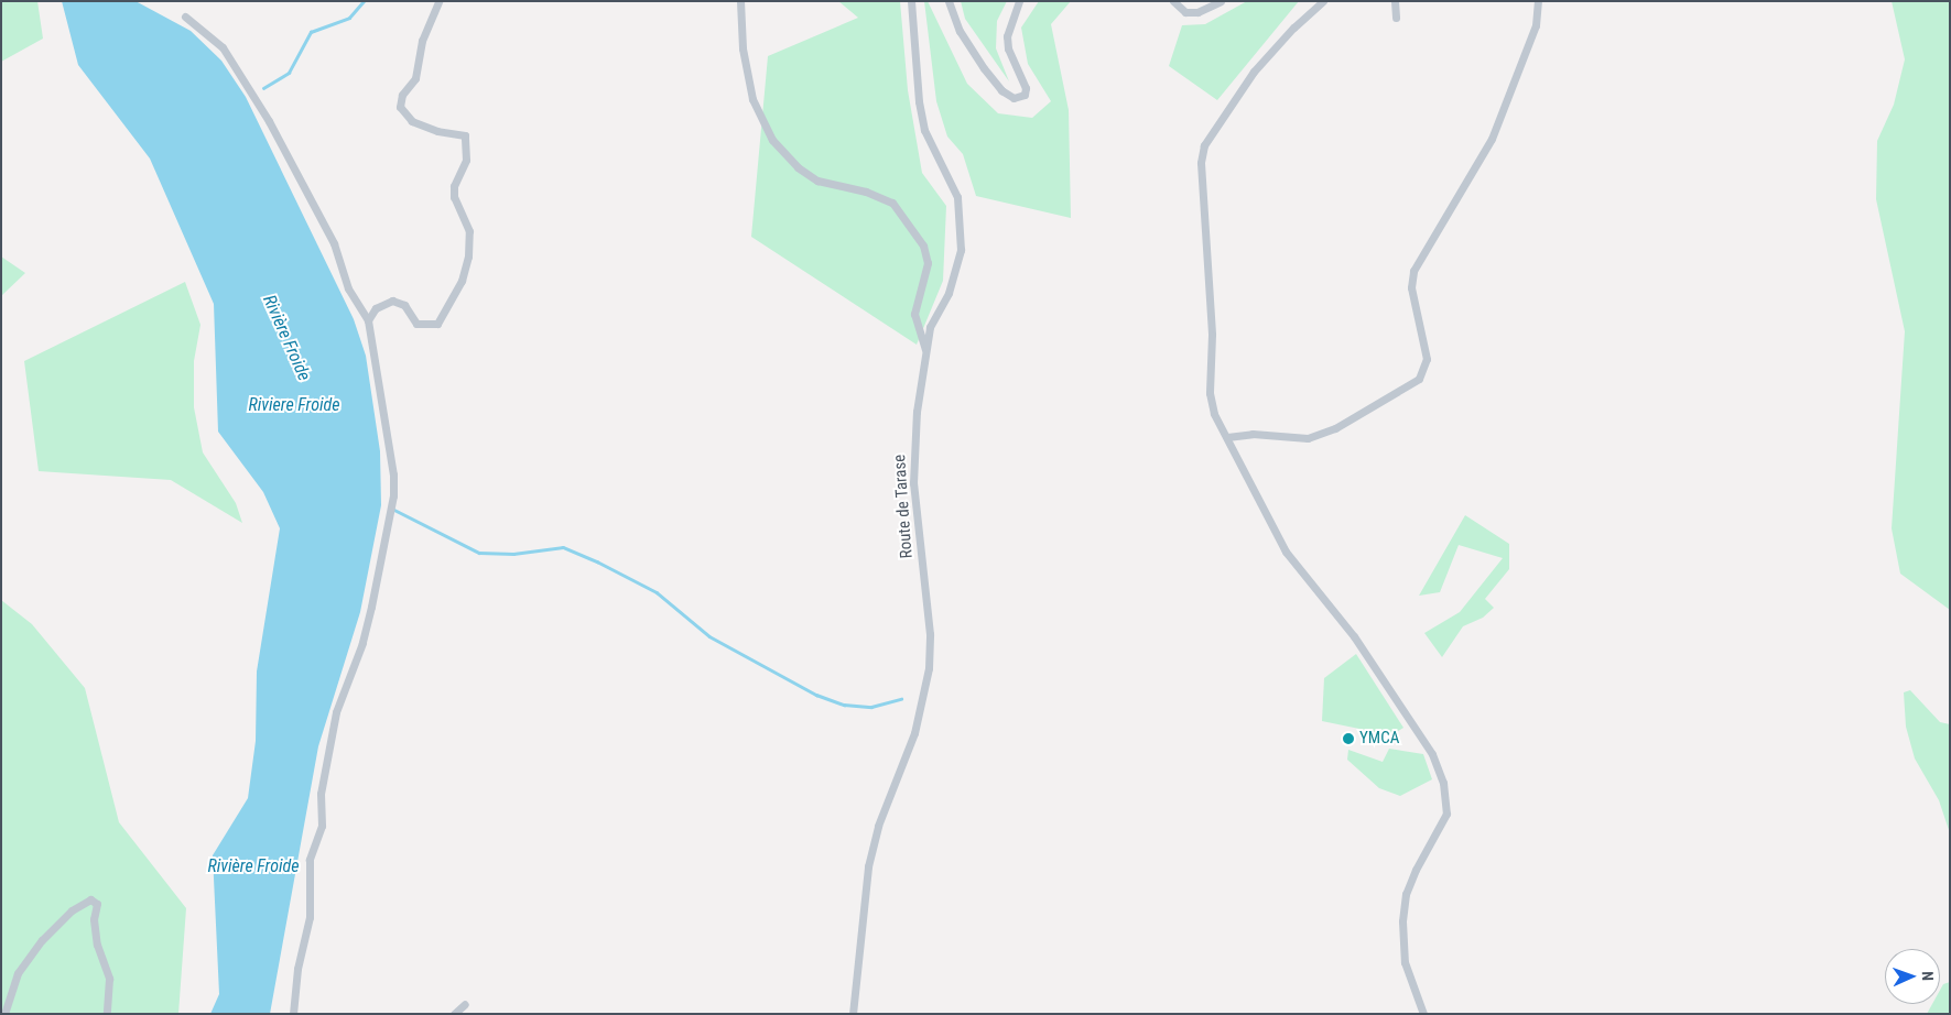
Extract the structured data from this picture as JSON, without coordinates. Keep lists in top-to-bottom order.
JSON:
{
  "streets": {
    "street": ["Route de Tarase"]
  },
  "water": ["Rivière Froide", "Riviere Froide"],
  "places": ["YMCA"],
  "north": "right"
}
